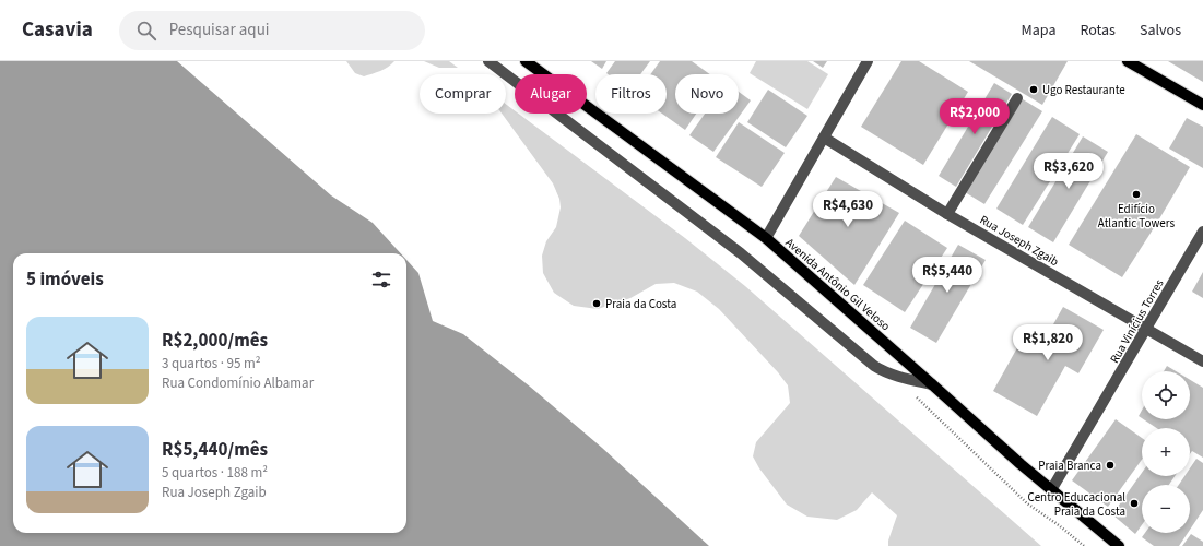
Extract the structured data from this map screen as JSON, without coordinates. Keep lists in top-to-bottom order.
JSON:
{
  "streets": {
    "main road": ["Avenida Antônio Gil Veloso"],
    "street": ["Rua Joseph Zgaib", "Rua Vinícius Torres"]
  },
  "crossings": [
    ["Rua Joseph Zgaib", "Rua Vinícius Torres"],
    ["Avenida Antônio Gil Veloso", "Rua Vinícius Torres"]
  ],
  "places": [
    "Ugo Restaurante",
    "Edifício Atlantic Towers",
    "Praia da Costa",
    "Praia Branca",
    "Centro Educacional Praia da Costa"
  ],
  "page": {
    "header": "Casavia",
    "search": "Pesquisar aqui",
    "nav": ["Mapa", "Rotas", "Salvos"],
    "chip": [
      "Comprar",
      "Alugar",
      "Filtros",
      "Novo"
    ],
    "price": [
      "R$2,000",
      "R$3,620",
      "R$4,630",
      "R$5,440",
      "R$1,820"
    ],
    "heading": "5 imóveis",
    "list": [
      {
        "name": "R$2,000/mês",
        "note": "3 quartos · 95 m² · Rua Condomínio Albamar"
      },
      {
        "name": "R$5,440/mês",
        "note": "5 quartos · 188 m² · Rua Joseph Zgaib"
      }
    ],
    "map_buttons": ["+", "−"]
  }
}
